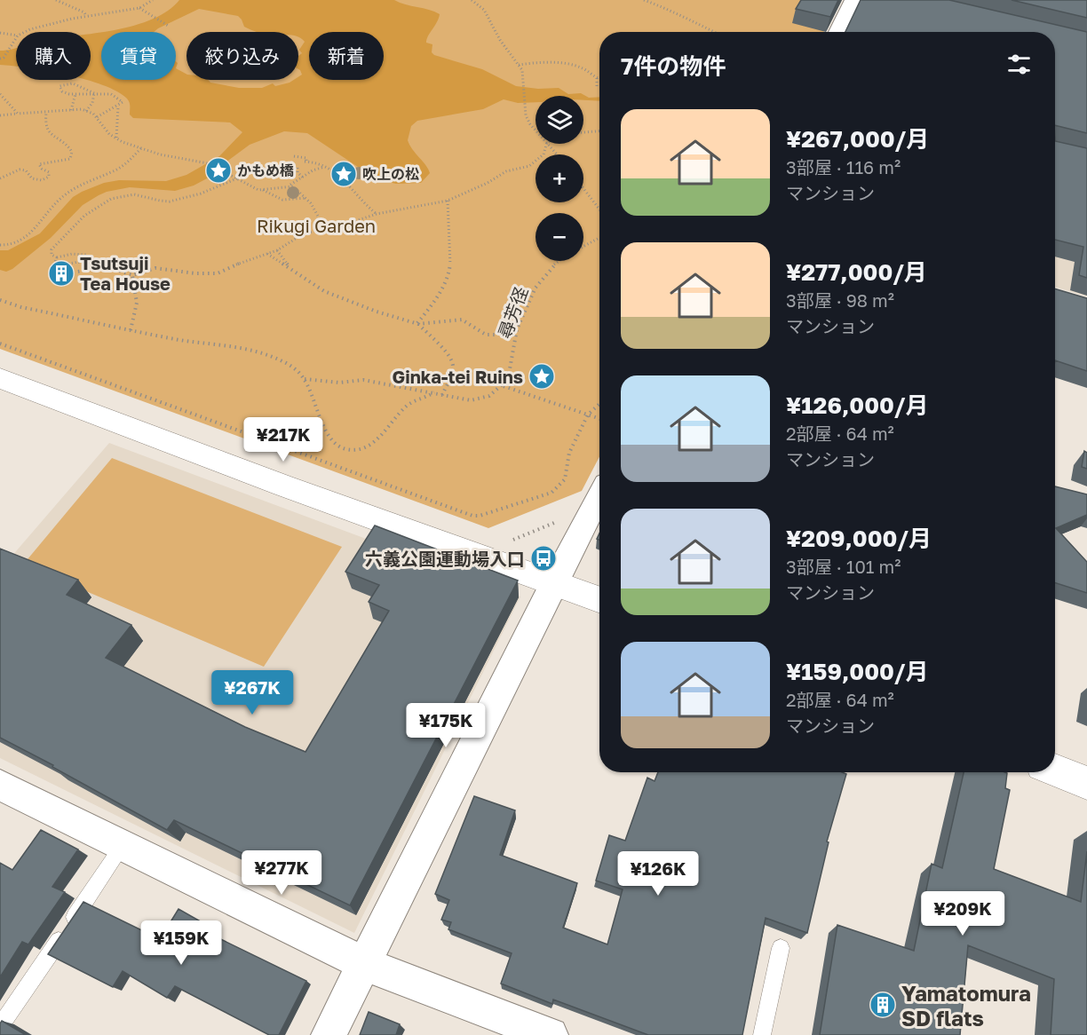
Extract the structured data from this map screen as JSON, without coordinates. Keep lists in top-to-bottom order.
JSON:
{
  "streets": {
    "path": ["尋芳径"]
  },
  "parks": ["Rikugi Garden"],
  "places": {
    "place": ["かもめ橋", "吹上の松", "Ginka-tei Ruins"],
    "building": ["Tsutsuji Tea House", "Yamatomura SD flats"],
    "bus stop": ["六義公園運動場入口"]
  },
  "page": {
    "chip": [
      "購入",
      "賃貸",
      "絞り込み",
      "新着"
    ],
    "heading": "7件の物件",
    "map_buttons": ["+", "−"],
    "list": [
      {
        "name": "¥267,000/月",
        "note": "3部屋 · 116 m² · マンション"
      },
      {
        "name": "¥277,000/月",
        "note": "3部屋 · 98 m² · マンション"
      },
      {
        "name": "¥126,000/月",
        "note": "2部屋 · 64 m² · マンション"
      },
      {
        "name": "¥209,000/月",
        "note": "3部屋 · 101 m² · マンション"
      },
      {
        "name": "¥159,000/月",
        "note": "2部屋 · 64 m² · マンション"
      }
    ],
    "price": [
      "¥217K",
      "¥267K",
      "¥175K",
      "¥277K",
      "¥126K",
      "¥209K",
      "¥159K"
    ]
  }
}
